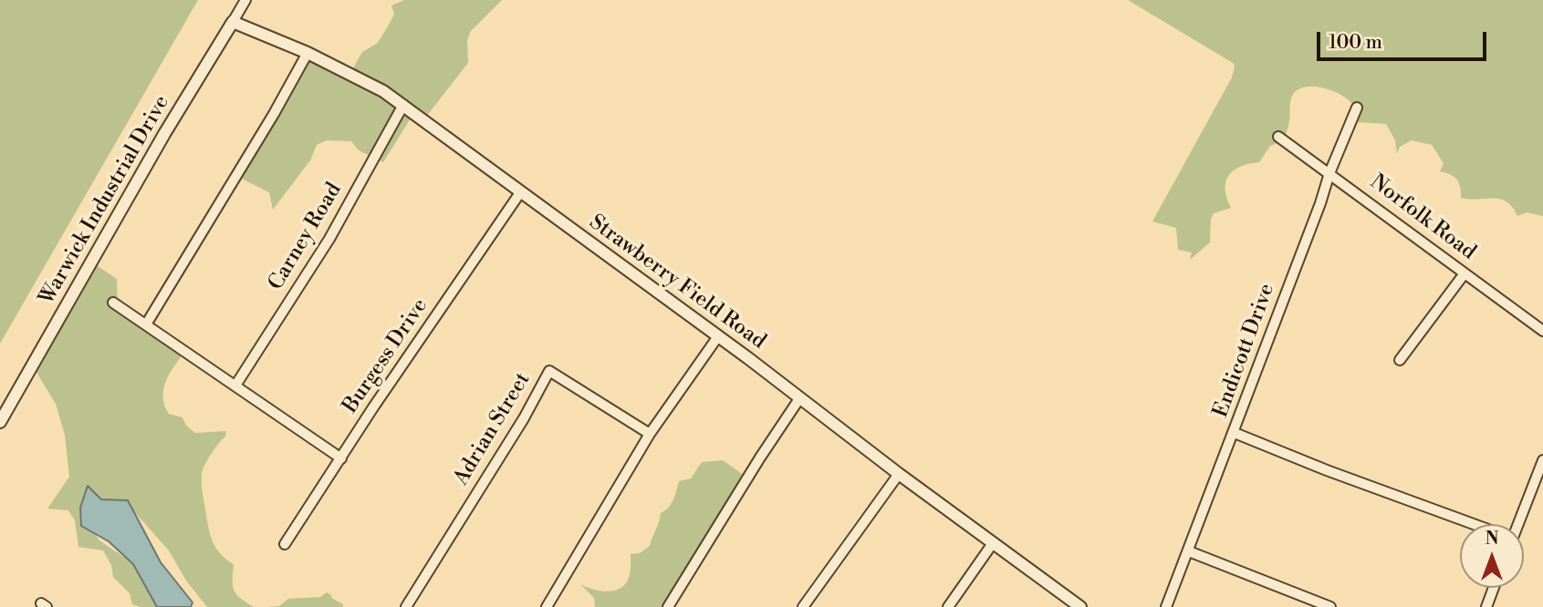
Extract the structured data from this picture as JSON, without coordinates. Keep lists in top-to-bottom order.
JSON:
{
  "streets": {
    "street": [
      "Warwick Industrial Drive",
      "Norfolk Road",
      "Carney Road",
      "Strawberry Field Road",
      "Endicott Drive",
      "Burgess Drive",
      "Adrian Street"
    ]
  },
  "crossings": [
    ["Warwick Industrial Drive", "Strawberry Field Road"],
    ["Norfolk Road", "Endicott Drive"],
    ["Carney Road", "Strawberry Field Road"],
    ["Strawberry Field Road", "Burgess Drive"]
  ],
  "scale_bar": "100 m",
  "north": "top"
}
